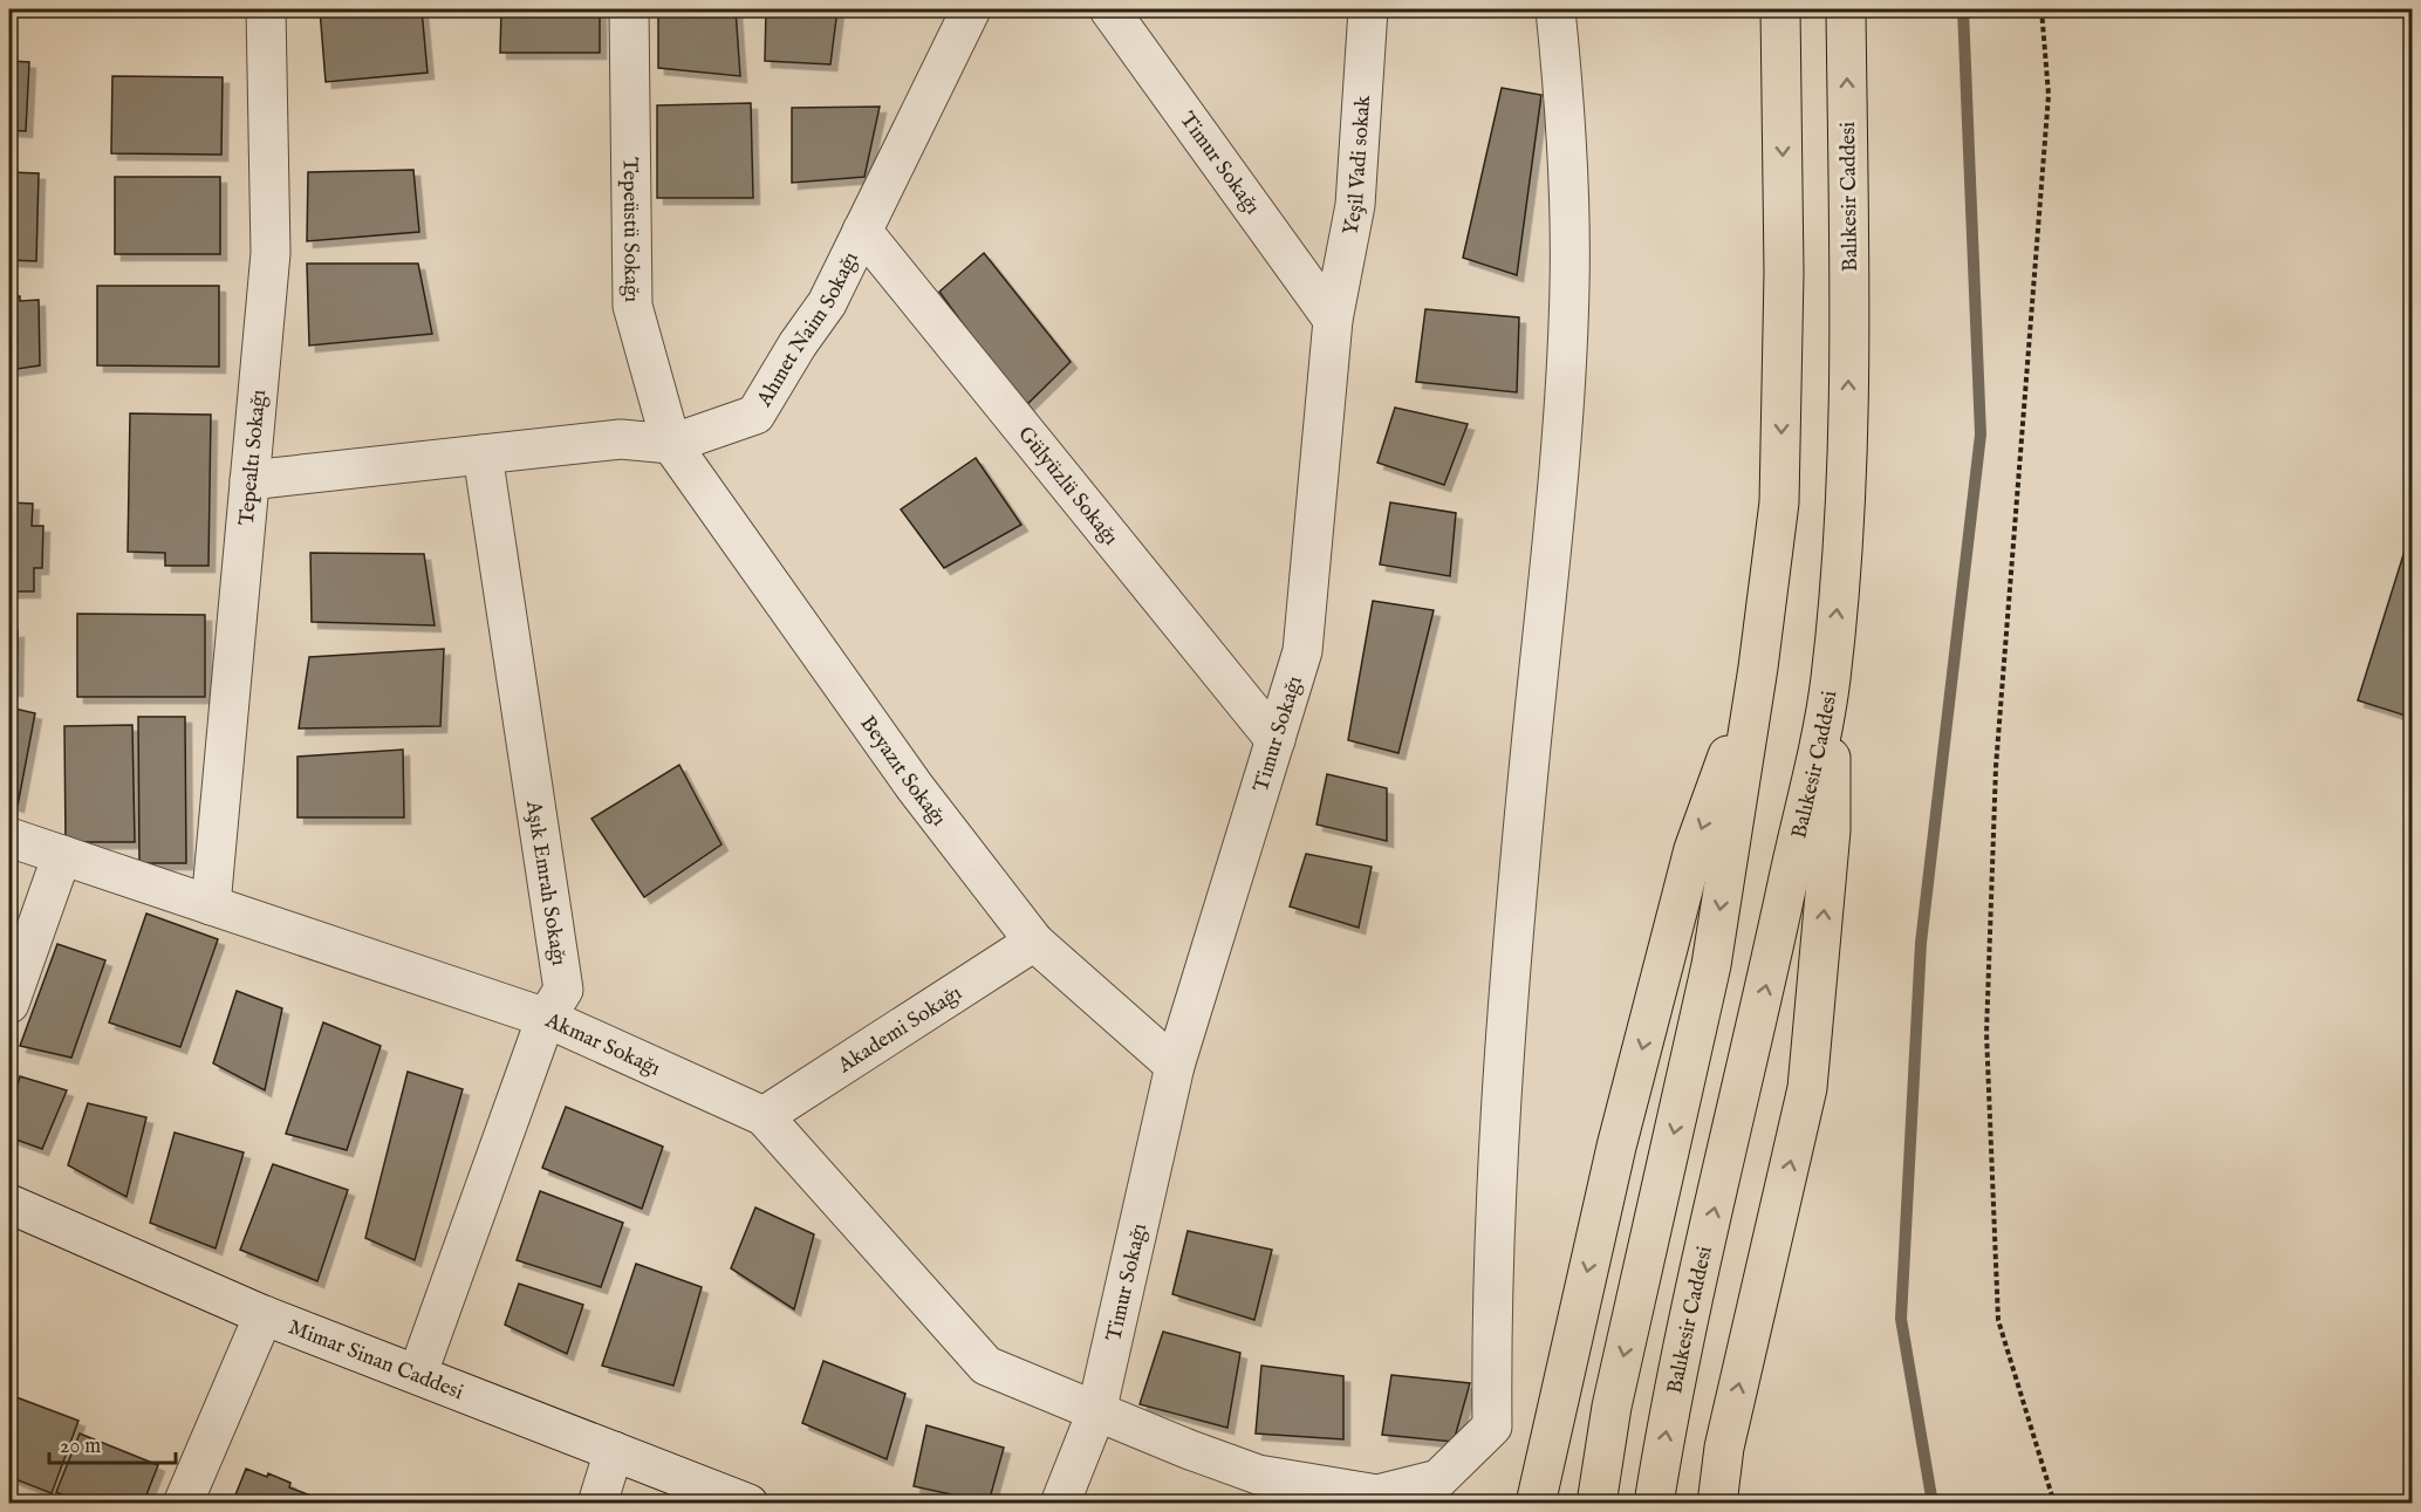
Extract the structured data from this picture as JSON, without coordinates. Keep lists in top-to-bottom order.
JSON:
{
  "streets": {
    "main road": ["Balıkesir Caddesi"],
    "street": [
      "Timur Sokağı",
      "Yeşil Vadi sokak",
      "Tepeüstü Sokağı",
      "Ahmet Naim Sokağı",
      "Tepealtı Sokağı",
      "Gülyüzlü Sokağı",
      "Beyazıt Sokağı",
      "Aşık Emrah Sokağı",
      "Akademi Sokağı",
      "Akmar Sokağı",
      "Mimar Sinan Caddesi"
    ]
  },
  "crossings": [
    ["Timur Sokağı", "Yeşil Vadi sokak"],
    ["Timur Sokağı", "Gülyüzlü Sokağı"],
    ["Timur Sokağı", "Beyazıt Sokağı"],
    ["Timur Sokağı", "Akmar Sokağı"],
    ["Tepeüstü Sokağı", "Ahmet Naim Sokağı"],
    ["Tepeüstü Sokağı", "Beyazıt Sokağı"],
    ["Ahmet Naim Sokağı", "Tepealtı Sokağı"],
    ["Ahmet Naim Sokağı", "Gülyüzlü Sokağı"],
    ["Ahmet Naim Sokağı", "Beyazıt Sokağı"],
    ["Ahmet Naim Sokağı", "Aşık Emrah Sokağı"],
    ["Tepealtı Sokağı", "Akmar Sokağı"],
    ["Beyazıt Sokağı", "Akademi Sokağı"],
    ["Aşık Emrah Sokağı", "Akmar Sokağı"],
    ["Aşık Emrah Sokağı", "Mimar Sinan Caddesi"],
    ["Akademi Sokağı", "Akmar Sokağı"]
  ],
  "scale_bar": "20 m"
}
